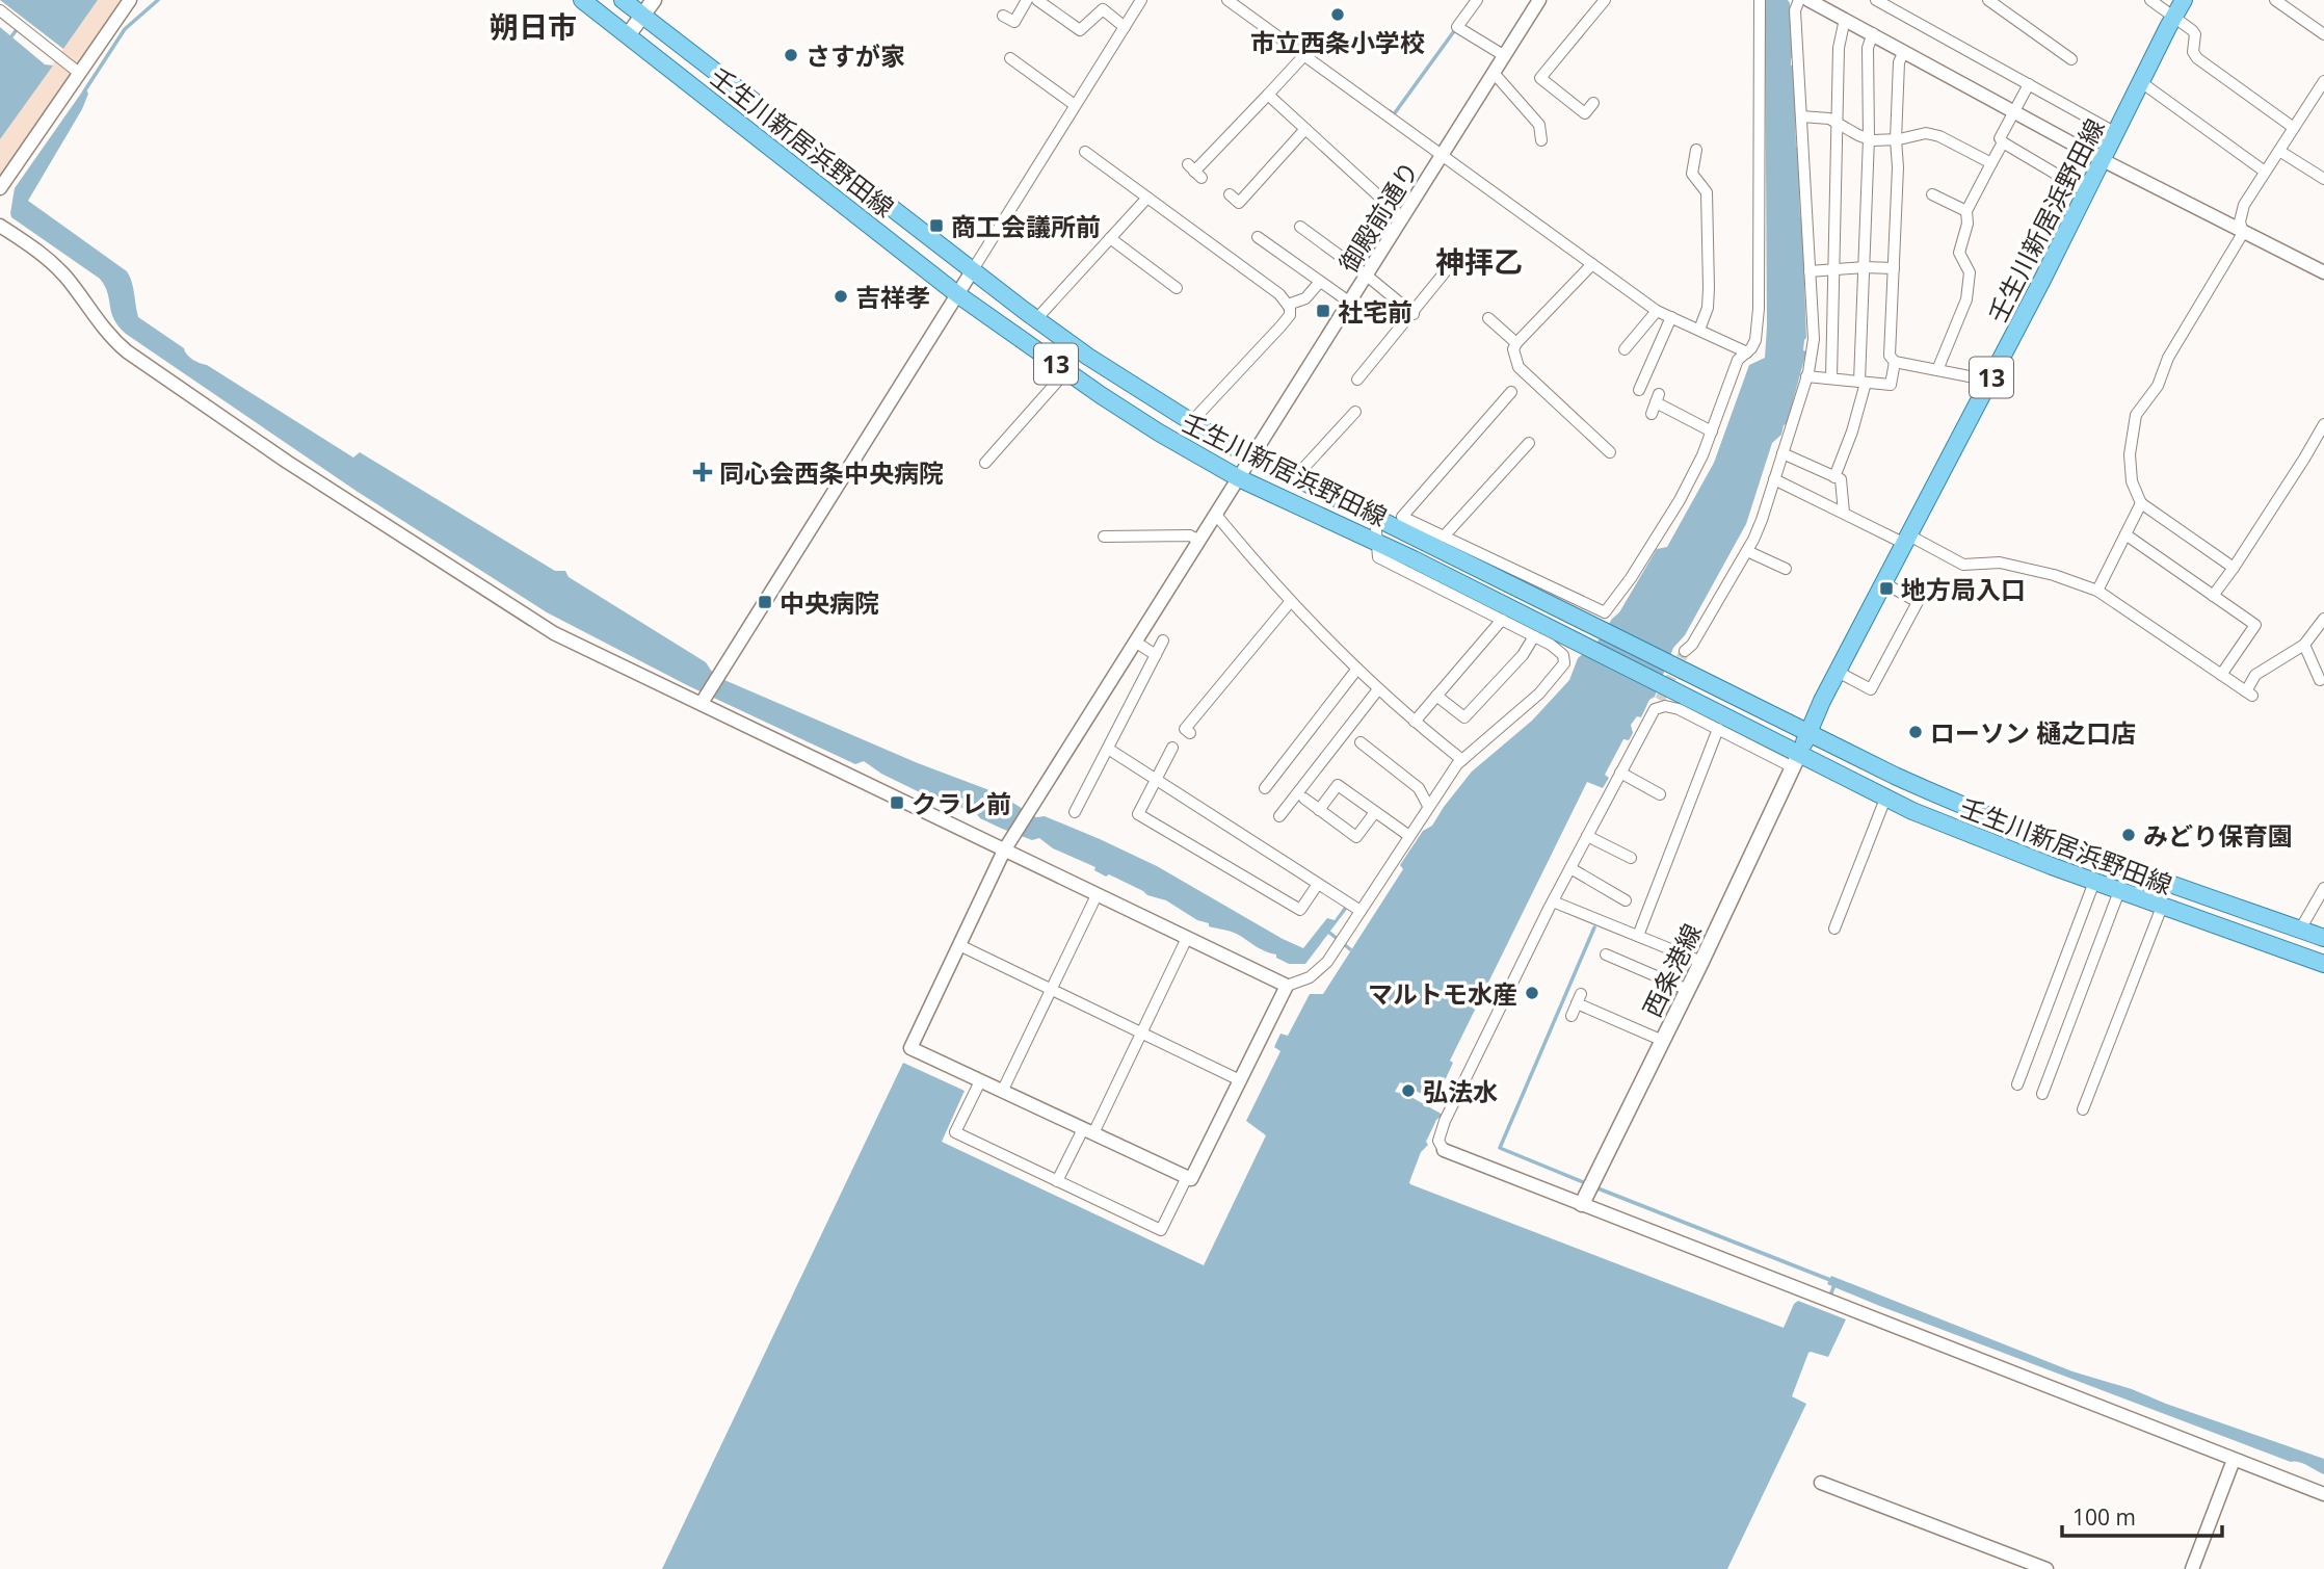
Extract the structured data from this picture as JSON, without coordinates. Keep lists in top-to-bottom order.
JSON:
{
  "streets": {
    "main road": ["壬生川新居浜野田線", "13", "西条港線"],
    "street": ["御殿前通り"]
  },
  "crossings": [
    ["壬生川新居浜野田線", "御殿前通り"],
    ["壬生川新居浜野田線", "西条港線"]
  ],
  "districts": ["朔日市", "神拝乙"],
  "places": {
    "other": [
      "市立西条小学校",
      "さすが家",
      "吉祥孝",
      "ローソン 樋之口店",
      "みどり保育園",
      "マルトモ水産",
      "弘法水"
    ],
    "transit": [
      "商工会議所前",
      "社宅前",
      "地方局入口",
      "中央病院",
      "クラレ前"
    ],
    "health": ["同心会西条中央病院"]
  },
  "scale_bar": "100 m"
}
